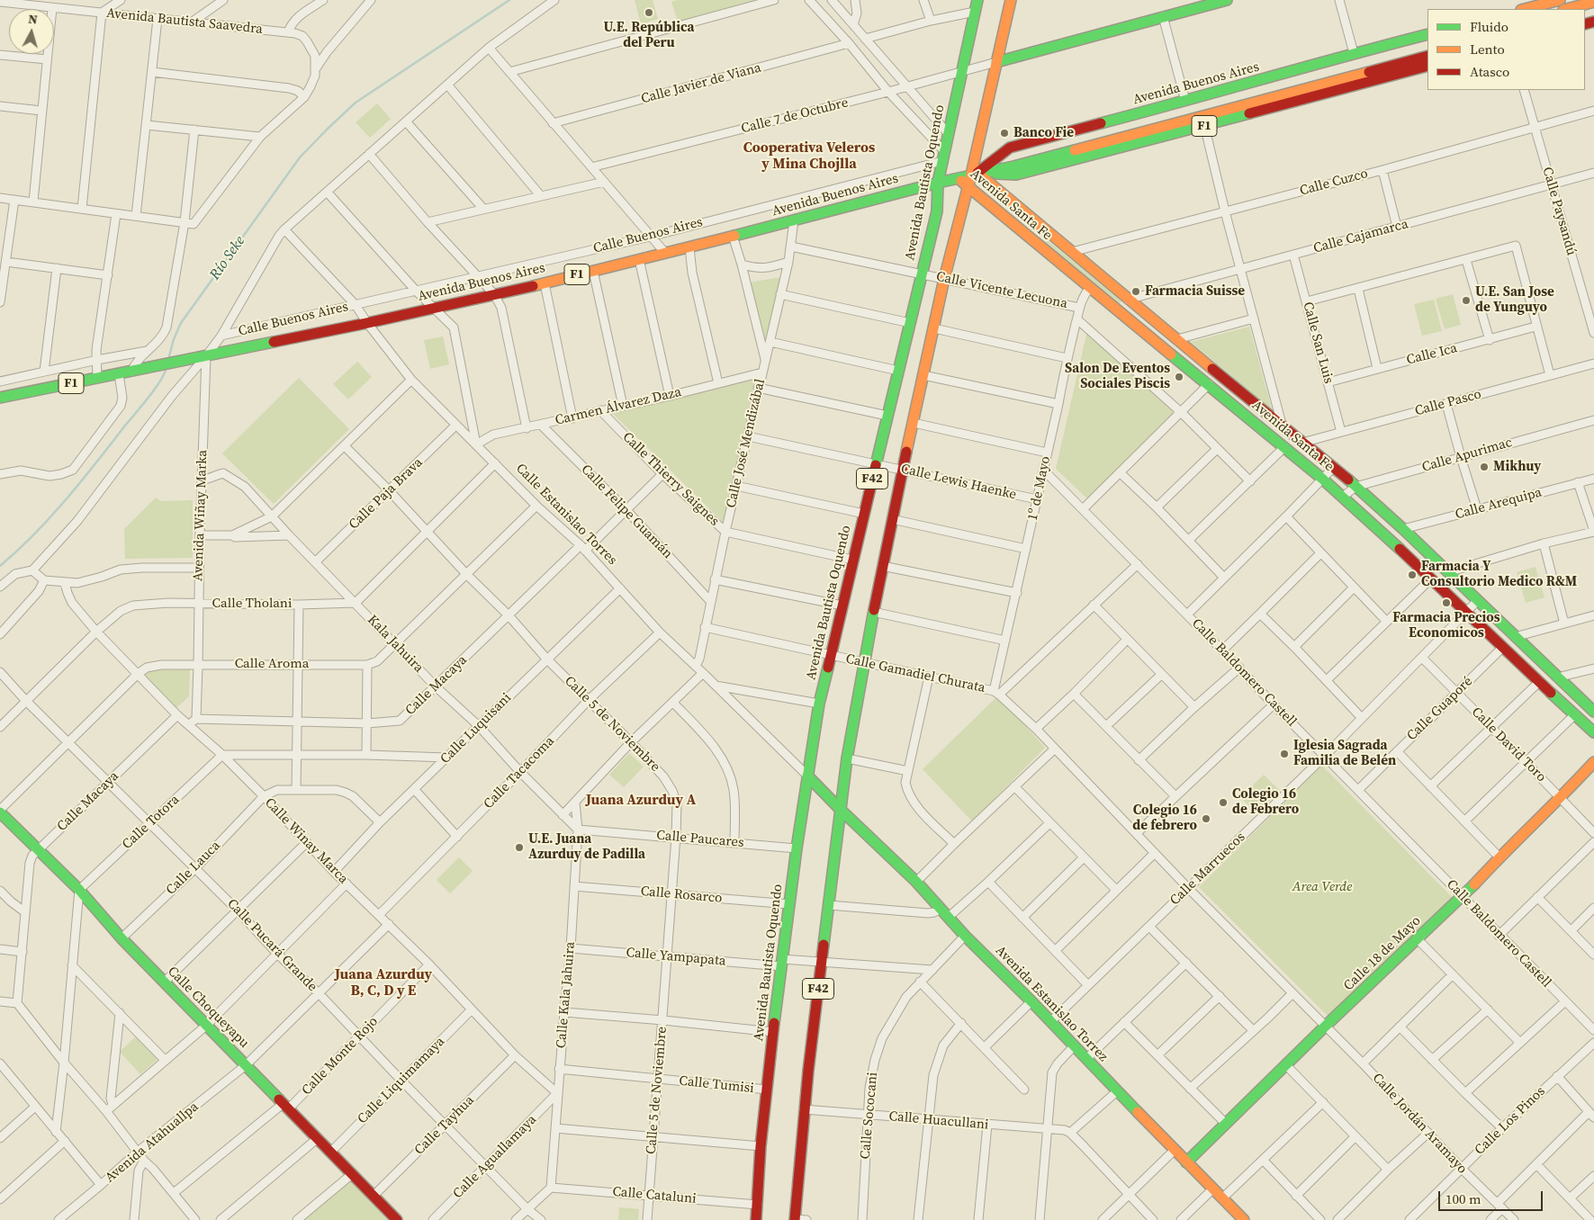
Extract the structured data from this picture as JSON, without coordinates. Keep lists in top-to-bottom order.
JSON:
{
  "streets": {
    "main road": [
      "Avenida Buenos Aires",
      "F1",
      "Avenida Bautista Oquendo",
      "Avenida Santa Fe",
      "F42",
      "Calle Estanislao Torres",
      "Calle 18 de Mayo",
      "Avenida Estanislao Torrez",
      "Calle Choqueyapu"
    ],
    "street": [
      "Avenida Bautista Saavedra",
      "Calle Javier de Viana",
      "Calle 7 de Octubre",
      "Calle Cuzco",
      "Calle Paysandú",
      "Calle Buenos Aires",
      "Calle Cajamarca",
      "Calle Vicente Lecuona",
      "Calle San Luis",
      "Calle Ica",
      "Calle Pasco",
      "Carmen Álvarez Daza",
      "Calle José Mendizábal",
      "Calle Apurimac",
      "Calle Thierry Saignes",
      "Calle Lewis Haenke",
      "1º de Mayo",
      "Calle Paja Brava",
      "Calle Arequipa",
      "Calle Felipe Guamán",
      "Avenida Wiñay Marka",
      "Calle Tholani",
      "Kala Jahuira",
      "Calle Aroma",
      "Calle Baldomero Castell",
      "Calle Gamadiel Churata",
      "Calle Macaya",
      "Calle Guaporé",
      "Calle 5 de Noviembre",
      "Calle Luquisani",
      "Calle David Toro",
      "Calle Tacacoma",
      "Calle Totora",
      "Calle Paucares",
      "Calle Winay Marca",
      "Calle Lauca",
      "Calle Marruecos",
      "Calle Rosarco",
      "Calle Pucará Grande",
      "Calle Yampapata",
      "Calle Kala Jahuira",
      "Calle Monte Rojo",
      "Calle Liquimamaya",
      "Calle Tumisi",
      "Calle Sococani",
      "Calle Huacullani",
      "Calle Los Pinos",
      "Calle Jordán Aramayo",
      "Calle Tayhua",
      "Avenida Atahuallpa",
      "Calle Aguallamaya",
      "Calle Cataluni"
    ]
  },
  "crossings": [
    ["Avenida Buenos Aires", "F1"],
    ["Avenida Buenos Aires", "Avenida Bautista Oquendo"],
    ["Avenida Buenos Aires", "Avenida Santa Fe"],
    ["Avenida Buenos Aires", "Calle José Mendizábal"],
    ["Avenida Buenos Aires", "F42"],
    ["Avenida Buenos Aires", "Calle Estanislao Torres"],
    ["Avenida Buenos Aires", "Avenida Wiñay Marka"],
    ["Calle 7 de Octubre", "Avenida Bautista Oquendo"],
    ["Calle 7 de Octubre", "F42"],
    ["Avenida Bautista Oquendo", "Calle Buenos Aires"],
    ["Avenida Bautista Oquendo", "Calle Vicente Lecuona"],
    ["Avenida Bautista Oquendo", "Calle Thierry Saignes"],
    ["Avenida Bautista Oquendo", "Calle Lewis Haenke"],
    ["Avenida Bautista Oquendo", "Calle Estanislao Torres"],
    ["Avenida Bautista Oquendo", "Calle Gamadiel Churata"],
    ["Avenida Bautista Oquendo", "Calle Paucares"],
    ["Avenida Bautista Oquendo", "Calle Rosarco"],
    ["Avenida Bautista Oquendo", "Calle Yampapata"],
    ["Avenida Bautista Oquendo", "Calle Tumisi"],
    ["Avenida Bautista Oquendo", "Calle Cataluni"],
    ["Calle Cuzco", "Avenida Santa Fe"],
    ["Calle Cuzco", "Calle Paysandú"],
    ["Avenida Santa Fe", "Calle Cajamarca"],
    ["Avenida Santa Fe", "Calle Pasco"],
    ["Avenida Santa Fe", "Calle Apurimac"],
    ["Avenida Santa Fe", "F42"],
    ["Avenida Santa Fe", "1º de Mayo"],
    ["Avenida Santa Fe", "Calle Arequipa"],
    ["Avenida Santa Fe", "Calle Guaporé"],
    ["Avenida Santa Fe", "Calle Marruecos"],
    ["Calle Paysandú", "Calle Cajamarca"],
    ["Calle Buenos Aires", "Calle Estanislao Torres"],
    ["Calle Cajamarca", "Calle San Luis"],
    ["Calle Vicente Lecuona", "Calle José Mendizábal"],
    ["Calle Vicente Lecuona", "F42"],
    ["Calle Vicente Lecuona", "1º de Mayo"],
    ["Calle San Luis", "Calle Ica"],
    ["Calle San Luis", "Calle Pasco"],
    ["Carmen Álvarez Daza", "Calle José Mendizábal"],
    ["Carmen Álvarez Daza", "Calle Thierry Saignes"],
    ["Carmen Álvarez Daza", "Calle Felipe Guamán"],
    ["Carmen Álvarez Daza", "Calle Estanislao Torres"],
    ["Calle José Mendizábal", "Calle Thierry Saignes"],
    ["Calle José Mendizábal", "Calle Lewis Haenke"],
    ["Calle José Mendizábal", "Calle Felipe Guamán"],
    ["Calle José Mendizábal", "Calle Estanislao Torres"],
    ["Calle José Mendizábal", "Calle Gamadiel Churata"],
    ["F42", "Calle Lewis Haenke"],
    ["F42", "Calle Estanislao Torres"],
    ["F42", "Calle Gamadiel Churata"],
    ["F42", "Calle Yampapata"],
    ["F42", "Avenida Estanislao Torrez"],
    ["F42", "Calle Huacullani"],
    ["Calle Thierry Saignes", "Calle Macaya"],
    ["Calle Lewis Haenke", "1º de Mayo"],
    ["1º de Mayo", "Calle Baldomero Castell"],
    ["1º de Mayo", "Calle Gamadiel Churata"],
    ["1º de Mayo", "Calle Jordán Aramayo"],
    ["Calle Paja Brava", "Calle Estanislao Torres"],
    ["Calle Paja Brava", "Kala Jahuira"],
    ["Calle Paja Brava", "Calle 5 de Noviembre"],
    ["Calle Felipe Guamán", "Calle Macaya"],
    ["Calle Estanislao Torres", "Calle Macaya"],
    ["Calle Estanislao Torres", "Calle Luquisani"],
    ["Calle Estanislao Torres", "Calle Tacacoma"],
    ["Calle Estanislao Torres", "Avenida Estanislao Torrez"],
    ["Avenida Wiñay Marka", "Calle Tholani"],
    ["Avenida Wiñay Marka", "Kala Jahuira"],
    ["Avenida Wiñay Marka", "Calle Aroma"],
    ["Avenida Wiñay Marka", "Calle Macaya"],
    ["Calle Tholani", "Kala Jahuira"],
    ["Calle Tholani", "Calle Winay Marca"],
    ["Calle Tholani", "Calle Pucará Grande"],
    ["Kala Jahuira", "Calle Macaya"],
    ["Kala Jahuira", "Calle Luquisani"],
    ["Kala Jahuira", "Calle Tacacoma"],
    ["Kala Jahuira", "Calle Paucares"],
    ["Kala Jahuira", "Calle Kala Jahuira"],
    ["Calle Aroma", "Calle Winay Marca"],
    ["Calle Aroma", "Calle Pucará Grande"],
    ["Calle Aroma", "Calle Choqueyapu"],
    ["Calle Baldomero Castell", "Calle Guaporé"],
    ["Calle Baldomero Castell", "Calle Marruecos"],
    ["Calle Baldomero Castell", "Calle 18 de Mayo"],
    ["Calle Gamadiel Churata", "Calle Jordán Aramayo"],
    ["Calle Macaya", "Calle 5 de Noviembre"],
    ["Calle Macaya", "Calle Winay Marca"],
    ["Calle Macaya", "Calle Pucará Grande"],
    ["Calle Macaya", "Calle Choqueyapu"],
    ["Calle Guaporé", "Calle David Toro"],
    ["Calle 5 de Noviembre", "Calle Luquisani"],
    ["Calle 5 de Noviembre", "Calle Tacacoma"],
    ["Calle 5 de Noviembre", "Calle Paucares"],
    ["Calle 5 de Noviembre", "Calle Rosarco"],
    ["Calle 5 de Noviembre", "Calle Yampapata"],
    ["Calle 5 de Noviembre", "Calle Tumisi"],
    ["Calle 5 de Noviembre", "Calle Cataluni"],
    ["Calle Luquisani", "Calle Winay Marca"],
    ["Calle David Toro", "Calle Marruecos"],
    ["Calle David Toro", "Calle 18 de Mayo"],
    ["Calle Tacacoma", "Calle Winay Marca"],
    ["Calle Totora", "Calle Winay Marca"],
    ["Calle Totora", "Calle Pucará Grande"],
    ["Calle Totora", "Calle Choqueyapu"],
    ["Calle Paucares", "Calle Kala Jahuira"],
    ["Calle Winay Marca", "Calle Lauca"],
    ["Calle Winay Marca", "Calle Kala Jahuira"],
    ["Calle Winay Marca", "Calle Monte Rojo"],
    ["Calle Winay Marca", "Calle Liquimamaya"],
    ["Calle Winay Marca", "Calle Tayhua"],
    ["Calle Winay Marca", "Calle Aguallamaya"],
    ["Calle Lauca", "Calle Pucará Grande"],
    ["Calle Lauca", "Calle Choqueyapu"],
    ["Calle Marruecos", "Avenida Estanislao Torrez"],
    ["Calle Marruecos", "Calle Jordán Aramayo"],
    ["Calle Rosarco", "Calle Kala Jahuira"],
    ["Calle Pucará Grande", "Calle Monte Rojo"],
    ["Calle Pucará Grande", "Calle Liquimamaya"],
    ["Calle Pucará Grande", "Calle Tayhua"],
    ["Calle Pucará Grande", "Calle Aguallamaya"],
    ["Calle 18 de Mayo", "Avenida Estanislao Torrez"],
    ["Calle 18 de Mayo", "Calle Jordán Aramayo"],
    ["Calle Yampapata", "Calle Kala Jahuira"],
    ["Calle Yampapata", "Calle Sococani"],
    ["Calle Kala Jahuira", "Calle Tumisi"],
    ["Calle Kala Jahuira", "Calle Aguallamaya"],
    ["Calle Kala Jahuira", "Calle Cataluni"],
    ["Avenida Estanislao Torrez", "Calle Sococani"],
    ["Calle Choqueyapu", "Calle Monte Rojo"],
    ["Calle Choqueyapu", "Calle Liquimamaya"],
    ["Calle Choqueyapu", "Calle Tayhua"],
    ["Calle Choqueyapu", "Avenida Atahuallpa"],
    ["Calle Sococani", "Calle Huacullani"],
    ["Calle Los Pinos", "Calle Jordán Aramayo"]
  ],
  "districts": ["Cooperativa Veleros y Mina Chojlla", "Juana Azurduy A", "Juana Azurduy B, C, D y E"],
  "water": ["Río Seke"],
  "parks": ["Area Verde"],
  "places": [
    "U.E. República del Peru",
    "Banco Fie",
    "Farmacia Suisse",
    "U.E. San Jose de Yunguyo",
    "Salon De Eventos Sociales Piscis",
    "Mikhuy",
    "Farmacia Y Consultorio Medico R&M",
    "Farmacia Precios Economicos",
    "Iglesia Sagrada Familia de Belén",
    "Colegio 16 de Febrero",
    "Colegio 16 de febrero",
    "U.E. Juana Azurduy de Padilla"
  ],
  "legend": ["Fluido", "Lento", "Atasco"],
  "scale_bar": "100 m",
  "north": "top"
}
